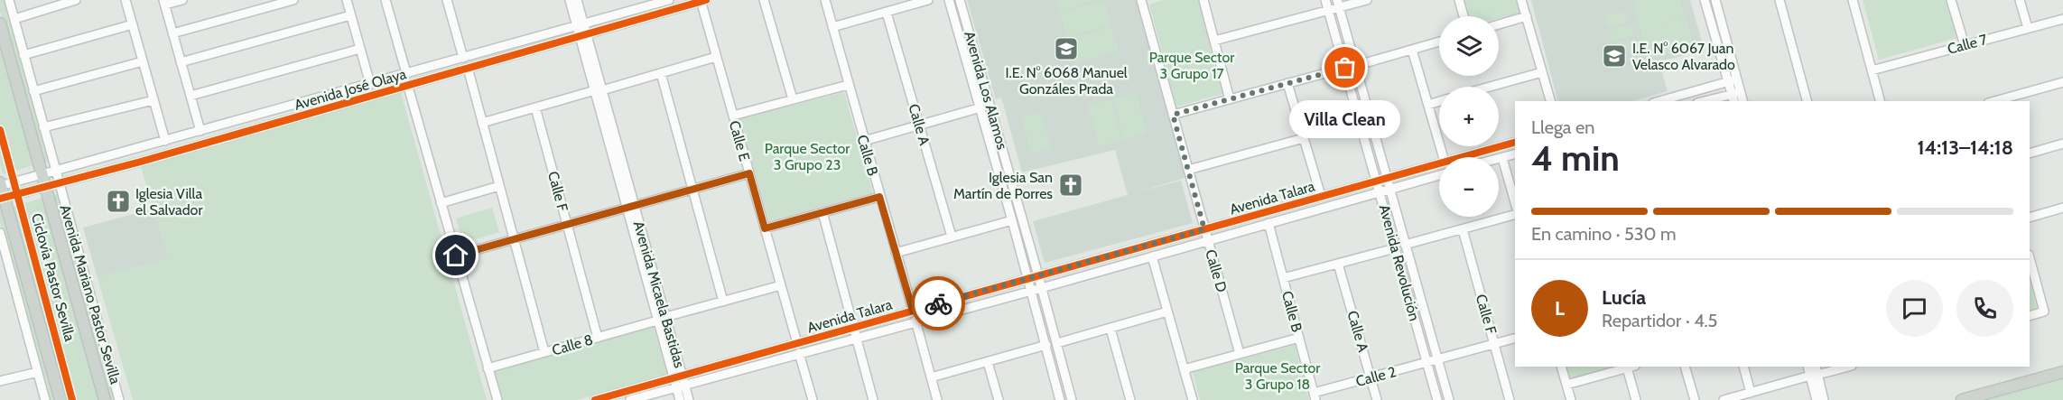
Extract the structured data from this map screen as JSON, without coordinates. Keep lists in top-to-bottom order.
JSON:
{
  "streets": {
    "main road": ["Avenida Mariano Pastor Sevilla"],
    "street": [
      "Calle 7",
      "Avenida José Olaya",
      "Avenida Los Alamos",
      "Calle A",
      "Calle E",
      "Calle B",
      "Calle F",
      "Avenida Talara",
      "Avenida Revolución",
      "Calle D",
      "Avenida Micaela Bastidas",
      "Calle 8",
      "Calle 2"
    ],
    "cycle path": ["Ciclovía Pastor Sevilla"]
  },
  "crossings": [
    ["Avenida José Olaya", "Calle E"],
    ["Avenida José Olaya", "Avenida Mariano Pastor Sevilla"],
    ["Avenida José Olaya", "Avenida Micaela Bastidas"],
    ["Avenida Los Alamos", "Avenida Talara"],
    ["Calle A", "Calle 2"],
    ["Calle E", "Avenida Talara"],
    ["Calle E", "Calle 8"],
    ["Calle B", "Avenida Talara"],
    ["Calle B", "Calle 2"],
    ["Calle F", "Calle 8"],
    ["Avenida Talara", "Avenida Revolución"],
    ["Avenida Talara", "Calle D"],
    ["Avenida Talara", "Avenida Micaela Bastidas"],
    ["Avenida Revolución", "Calle 2"],
    ["Avenida Micaela Bastidas", "Calle 8"]
  ],
  "parks": ["Parque Sector 3 Grupo 17", "Parque Sector 3 Grupo 23", "Parque Sector 3 Grupo 18"],
  "places": {
    "school or university": ["I.E. N° 6068 Manuel Gonzáles Prada", "I.E. N° 6067 Juan Velasco Alvarado"],
    "other": ["Villa Clean"],
    "church": ["Iglesia San Martín de Porres", "Iglesia Villa el Salvador"]
  },
  "page": {
    "map_buttons": ["+", "−"],
    "bubble": "Villa Clean",
    "heading": ["4 min", "Llega en", "14:13–14:18"],
    "panel": ["Lucía", "Repartidor · 4.5"],
    "bar": "En camino · 530 m",
    "round": "L"
  }
}
